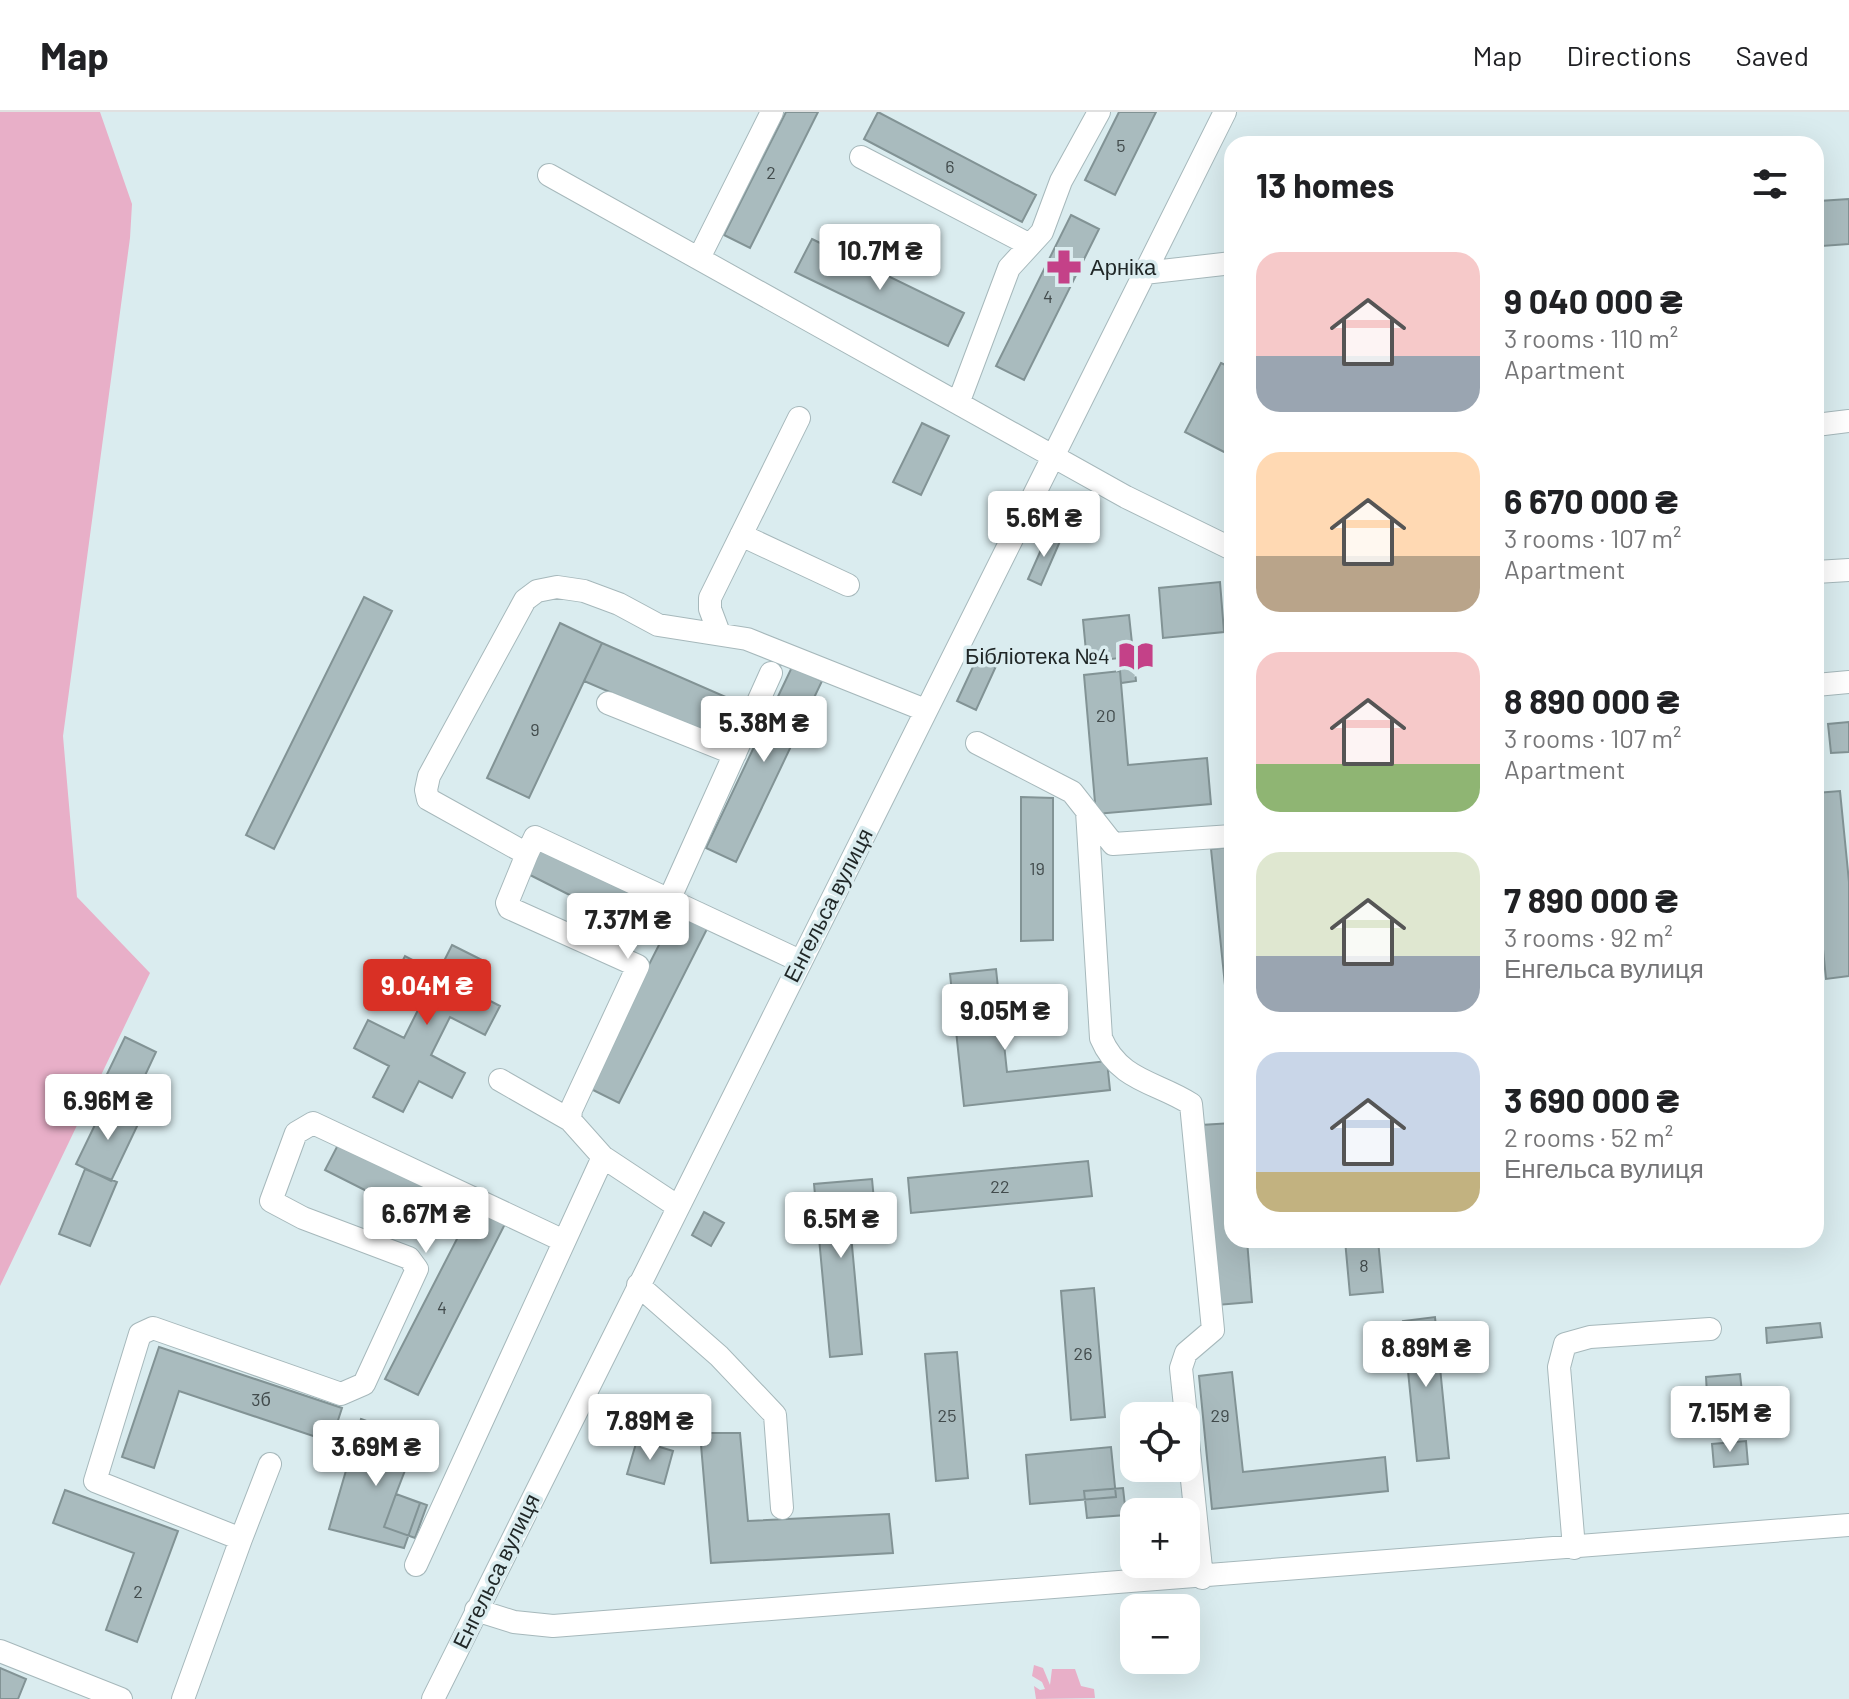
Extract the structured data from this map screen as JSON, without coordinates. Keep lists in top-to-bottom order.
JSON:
{
  "streets": {
    "street": ["Енгельса вулиця"]
  },
  "places": {
    "pharmacy": ["Арніка"],
    "library": ["Бібліотека №4"]
  },
  "house_numbers": [
    "5",
    "6",
    "2",
    "4",
    "20",
    "9",
    "19",
    "22",
    "8",
    "4",
    "26",
    "3б",
    "25",
    "29",
    "2"
  ],
  "page": {
    "header": "Map",
    "nav": ["Map", "Directions", "Saved"],
    "heading": "13 homes",
    "price": [
      "10.7M ₴",
      "5.6M ₴",
      "5.38M ₴",
      "7.37M ₴",
      "9.04M ₴",
      "9.05M ₴",
      "6.96M ₴",
      "6.67M ₴",
      "6.5M ₴",
      "8.89M ₴",
      "7.15M ₴",
      "7.89M ₴",
      "3.69M ₴"
    ],
    "list": [
      {
        "name": "9 040 000 ₴",
        "note": "3 rooms · 110 m² · Apartment"
      },
      {
        "name": "6 670 000 ₴",
        "note": "3 rooms · 107 m² · Apartment"
      },
      {
        "name": "8 890 000 ₴",
        "note": "3 rooms · 107 m² · Apartment"
      },
      {
        "name": "7 890 000 ₴",
        "note": "3 rooms · 92 m² · Енгельса вулиця"
      },
      {
        "name": "3 690 000 ₴",
        "note": "2 rooms · 52 m² · Енгельса вулиця"
      }
    ],
    "map_buttons": ["+", "−"]
  }
}
